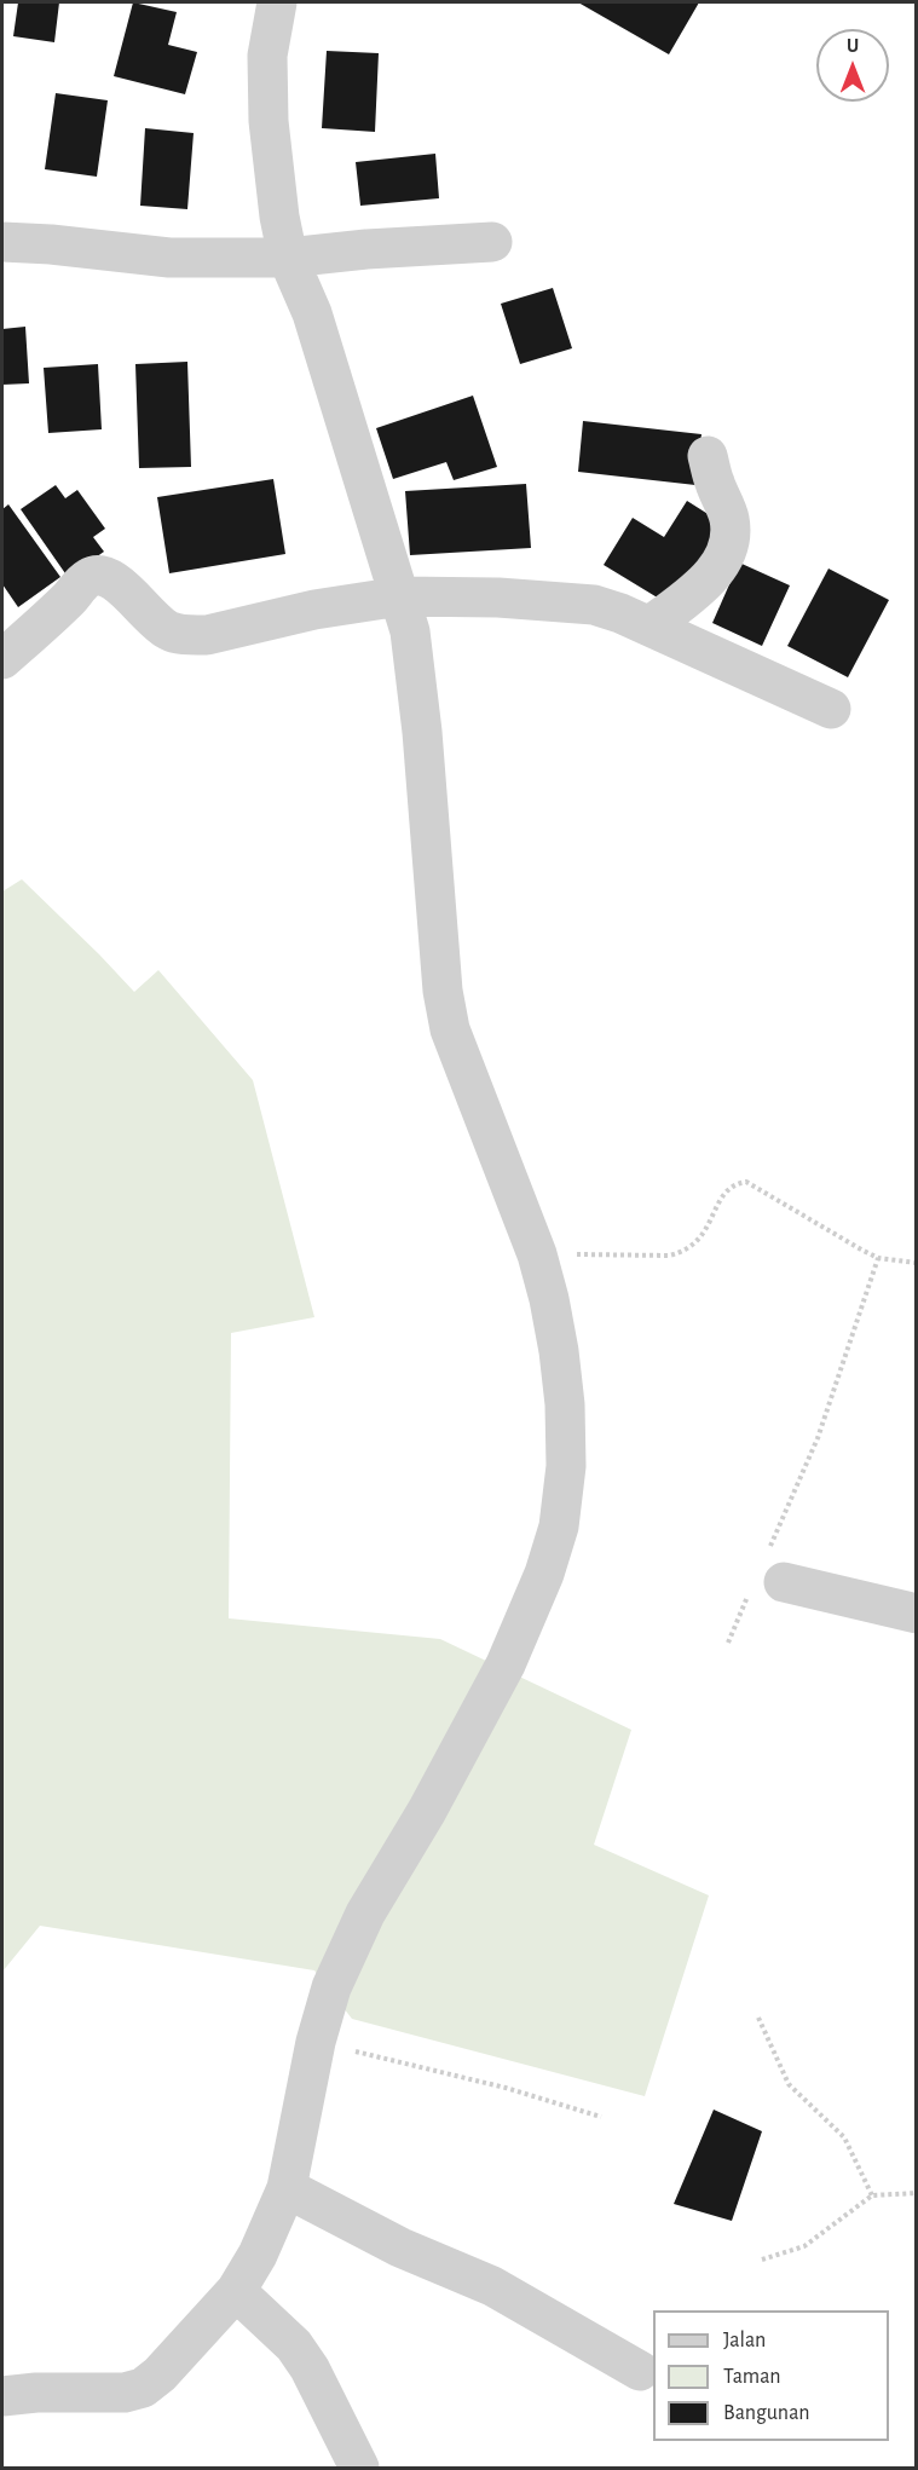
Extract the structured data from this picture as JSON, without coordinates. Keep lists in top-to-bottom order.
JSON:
{
  "legend": ["Jalan", "Taman", "Bangunan"],
  "north": "top"
}
